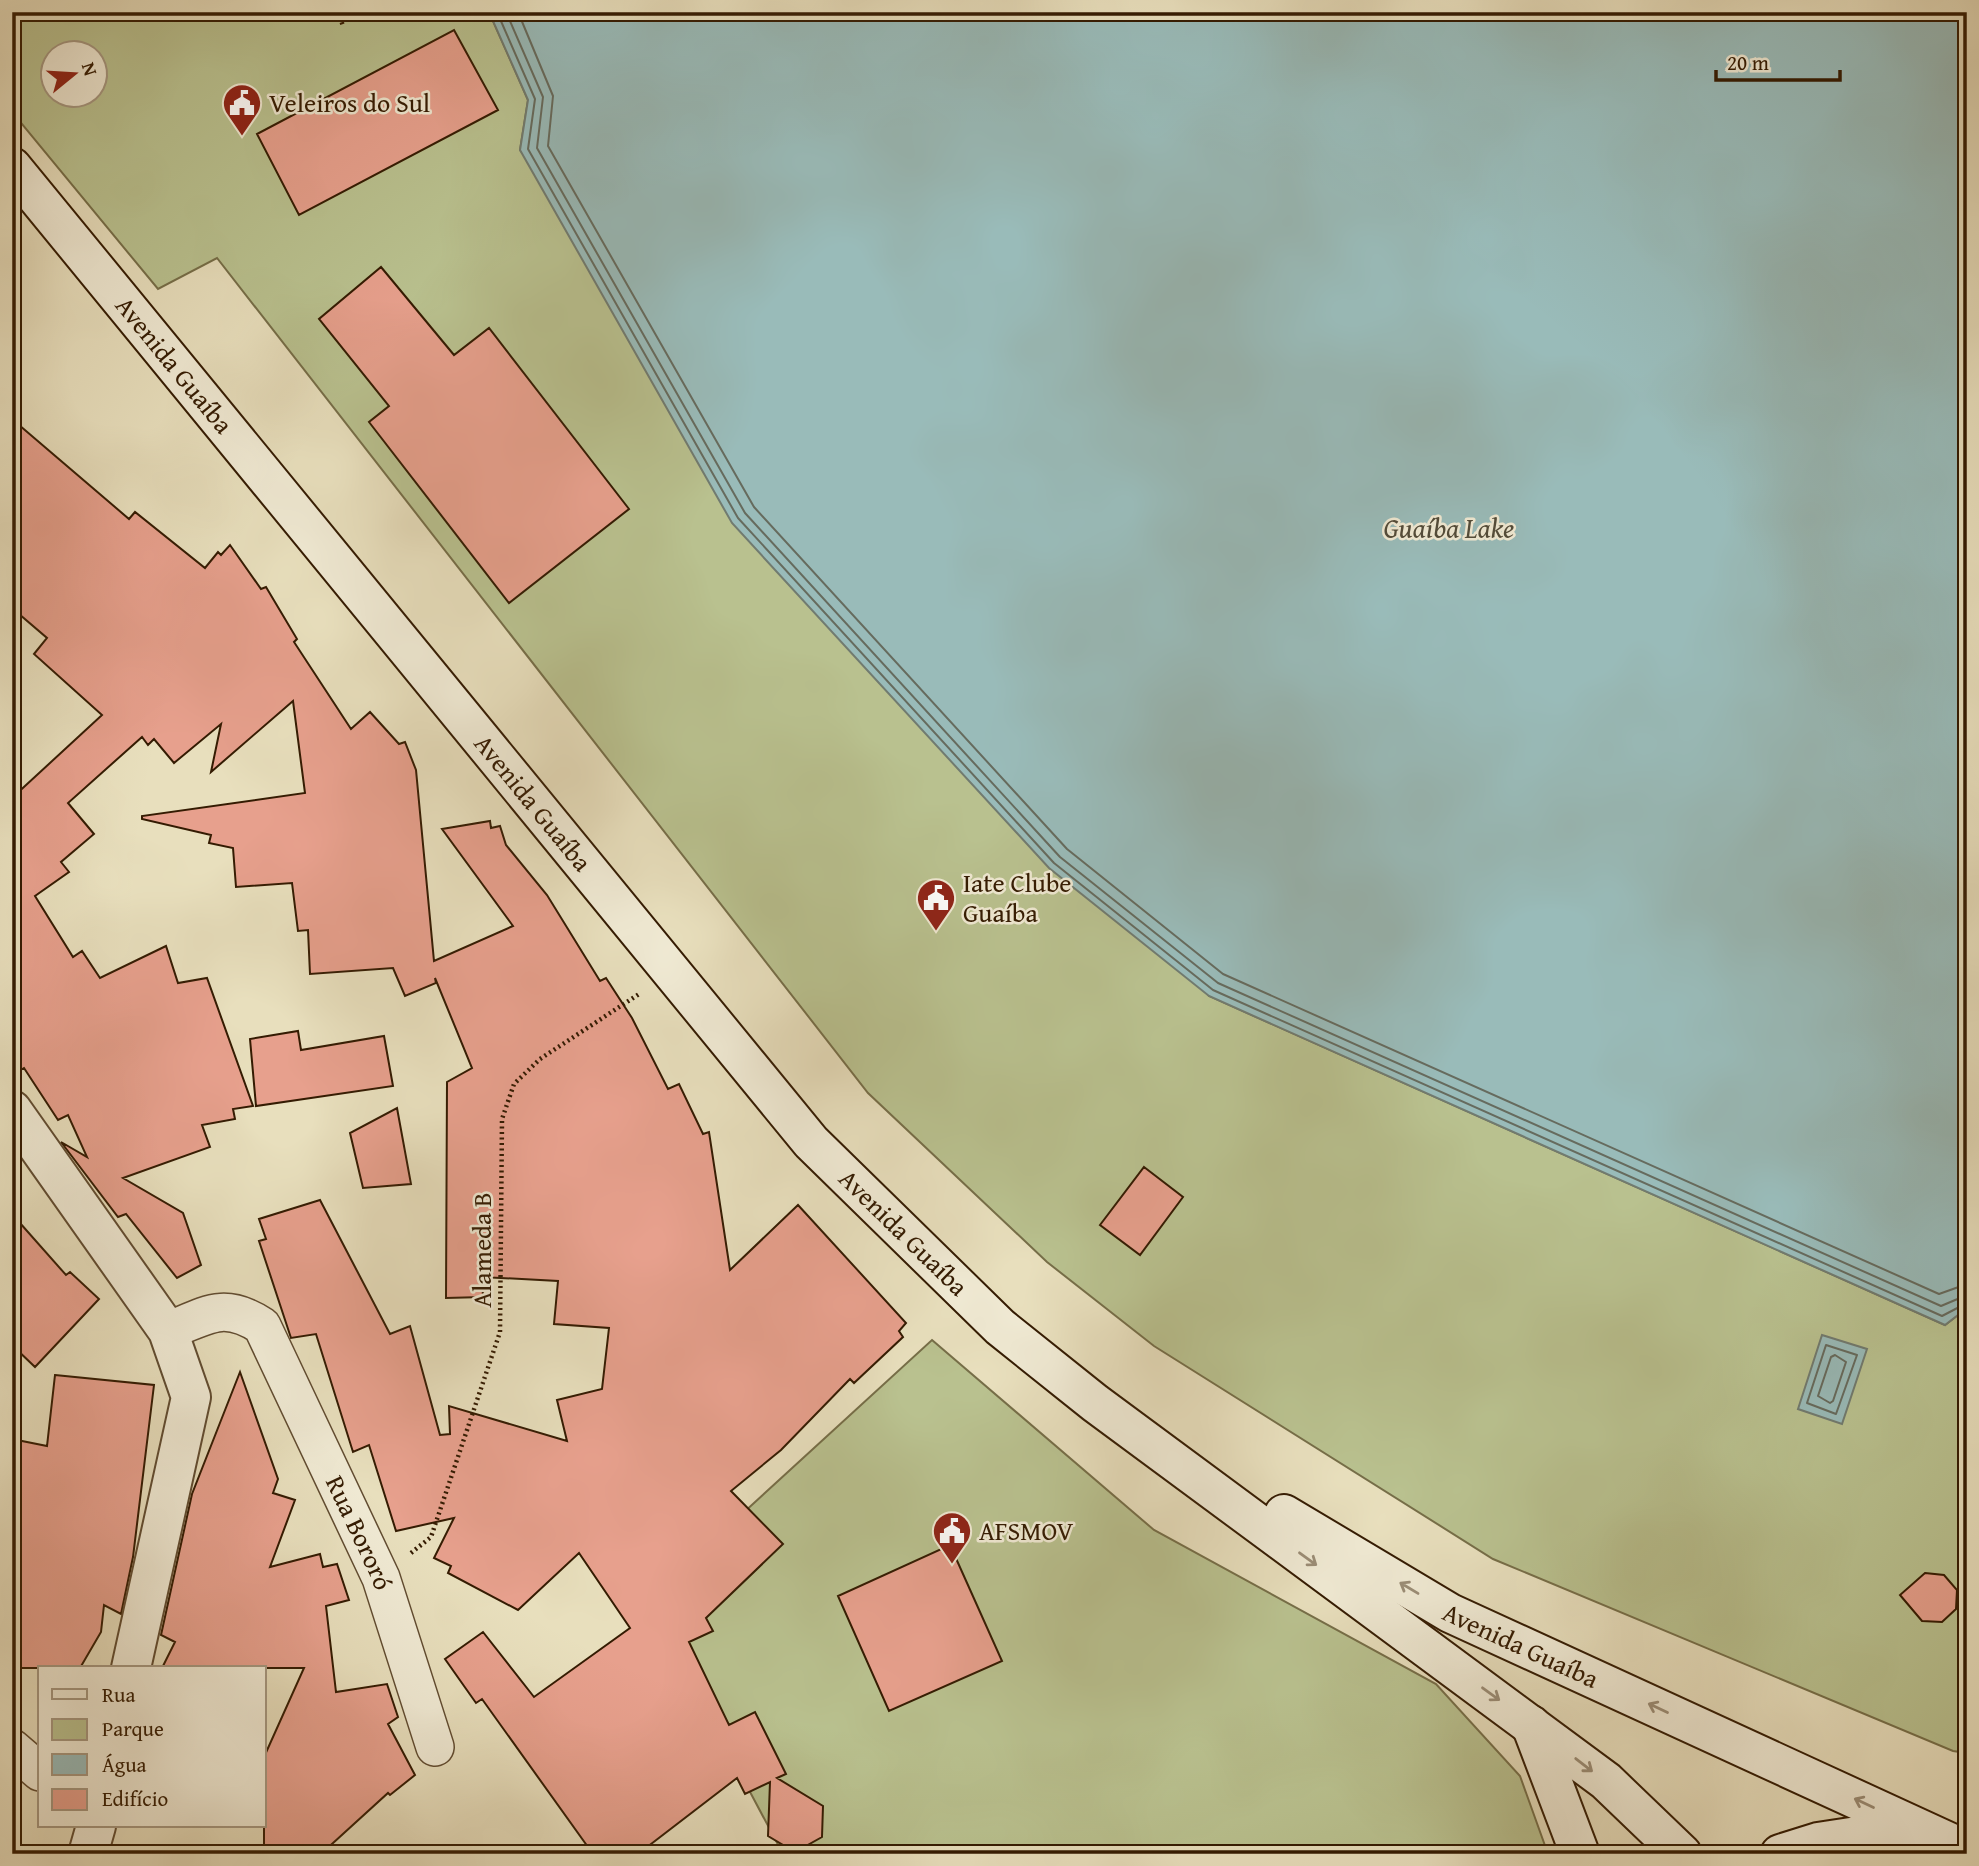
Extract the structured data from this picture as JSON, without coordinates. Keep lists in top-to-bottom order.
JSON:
{
  "streets": {
    "main road": ["Avenida Guaíba"],
    "street": ["Rua Bororó"],
    "path": ["Alameda B"]
  },
  "crossings": [
    ["Avenida Guaíba", "Alameda B"],
    ["Alameda B", "Rua Bororó"]
  ],
  "water": ["Guaíba Lake"],
  "places": {
    "public building": ["Veleiros do Sul", "Iate Clube Guaíba", "AFSMOV"]
  },
  "legend": [
    "Rua",
    "Parque",
    "Água",
    "Edifício"
  ],
  "scale_bar": "20 m",
  "north": "right"
}
